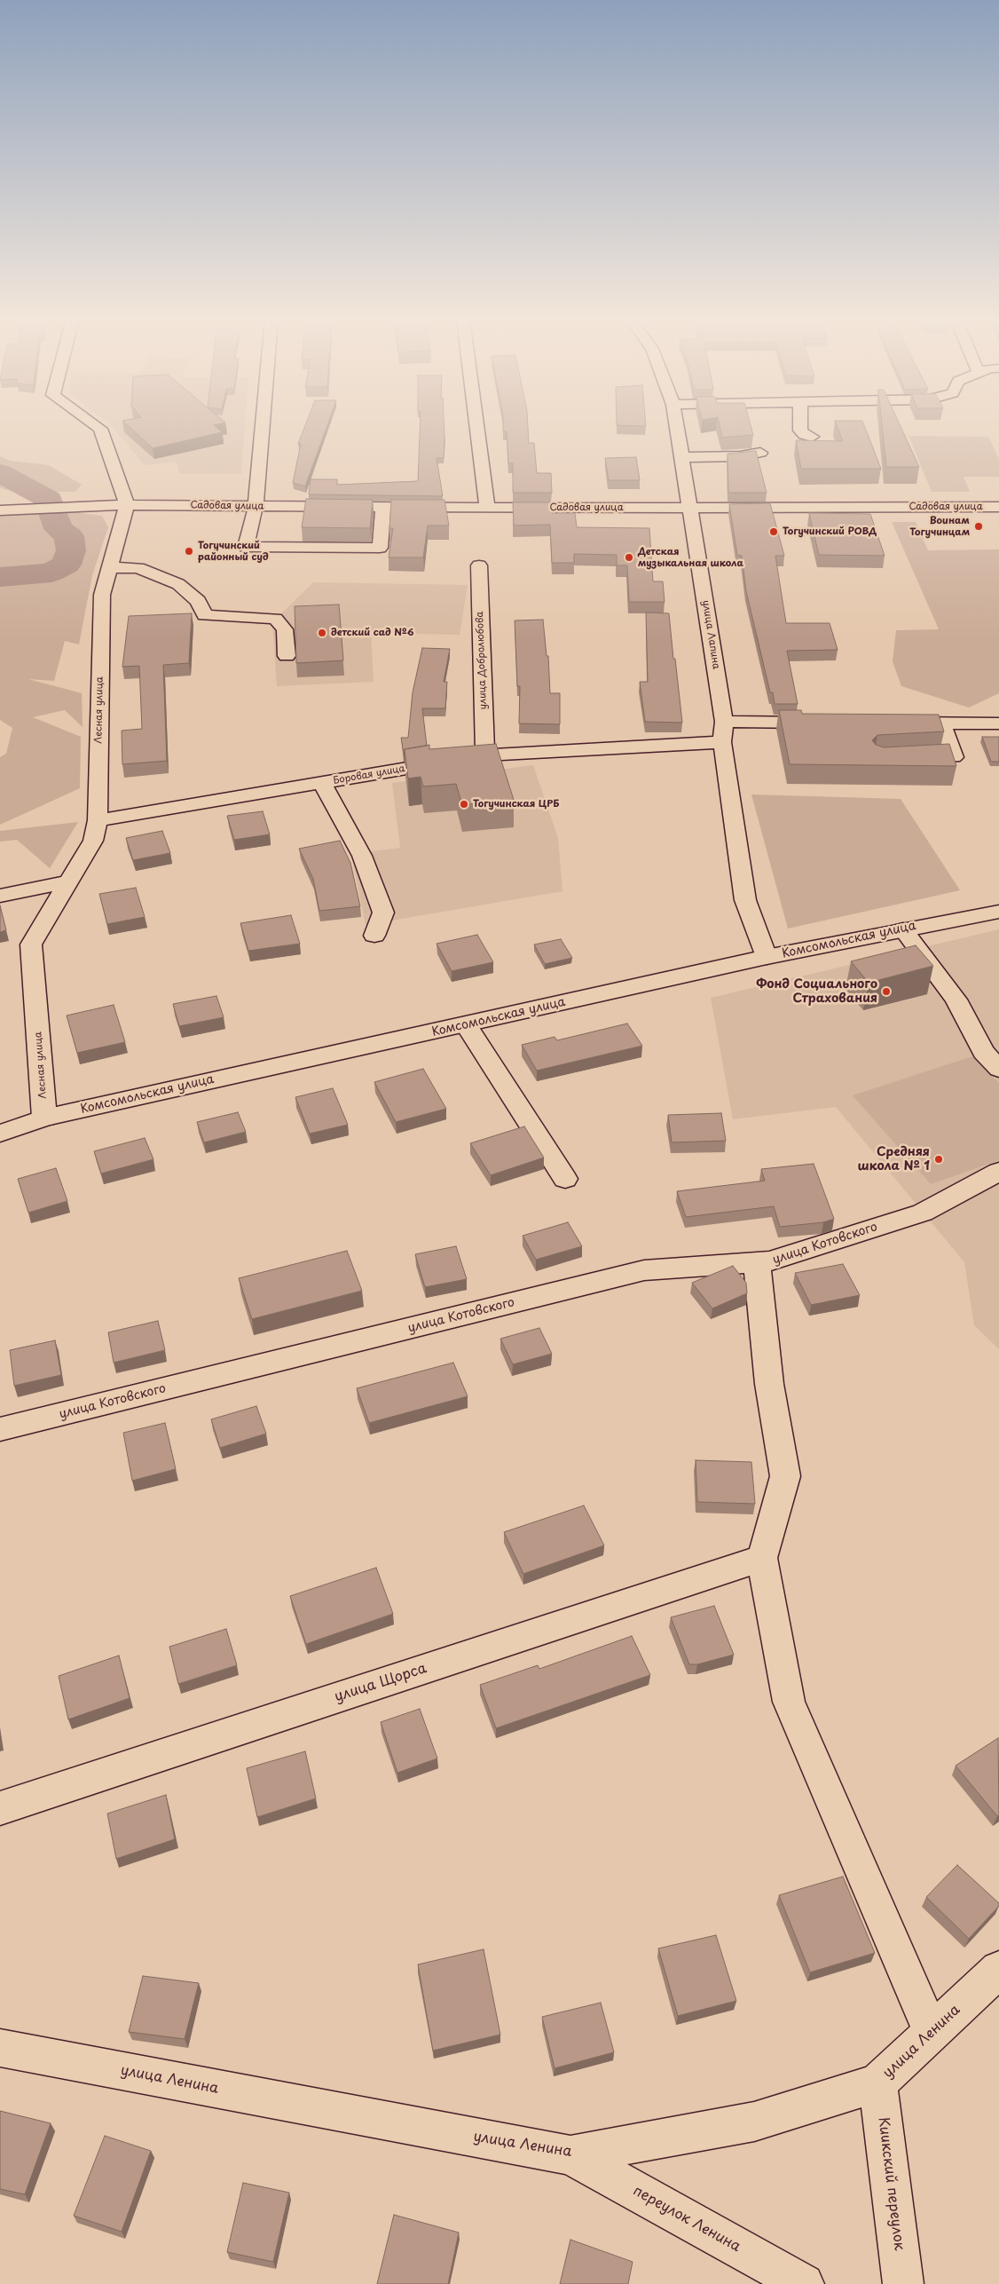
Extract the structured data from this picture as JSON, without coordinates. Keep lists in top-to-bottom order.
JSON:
{
  "streets": {
    "street": [
      "Садовая улица",
      "улица Лапина",
      "улица Добролюбова",
      "Лесная улица",
      "Боровая улица",
      "Комсомольская улица",
      "улица Котовского",
      "улица Щорса",
      "улица Ленина",
      "Киикский переулок",
      "переулок Ленина"
    ]
  },
  "crossings": [
    ["Садовая улица", "улица Лапина"],
    ["Садовая улица", "Лесная улица"],
    ["улица Лапина", "Боровая улица"],
    ["улица Лапина", "Комсомольская улица"],
    ["улица Добролюбова", "Боровая улица"],
    ["Лесная улица", "Боровая улица"],
    ["Лесная улица", "Комсомольская улица"],
    ["улица Ленина", "Киикский переулок"],
    ["улица Ленина", "переулок Ленина"]
  ],
  "places": [
    "Воинам Тогучинцам",
    "Тогучинский РОВД",
    "Тогучинский районный суд",
    "Детская музыкальная школа",
    "детский сад №6",
    "Тогучинская ЦРБ",
    "Фонд Социального Страхования",
    "Средняя школа № 1"
  ]
}
